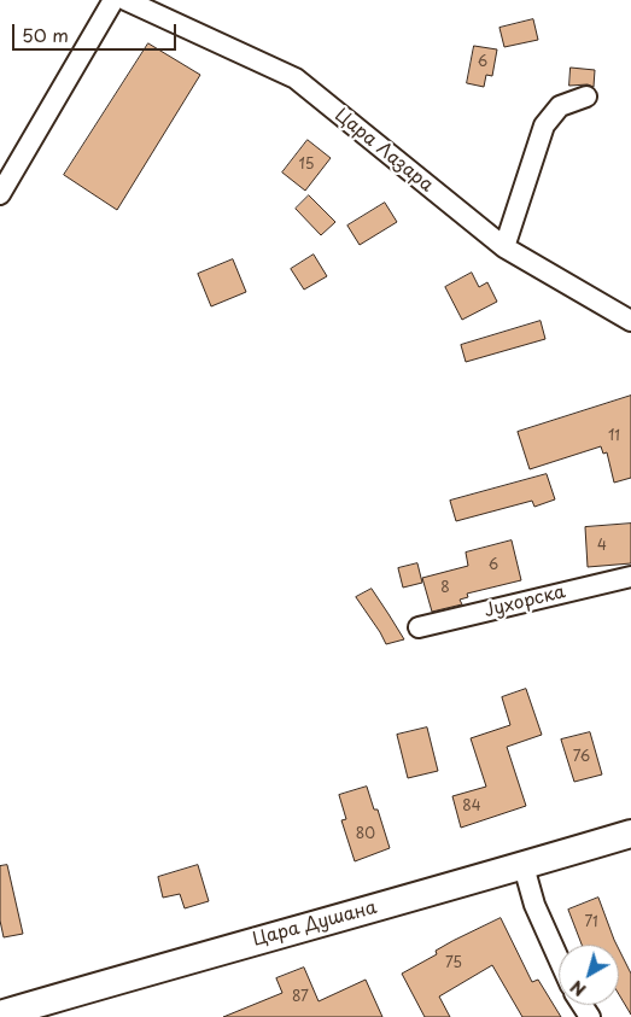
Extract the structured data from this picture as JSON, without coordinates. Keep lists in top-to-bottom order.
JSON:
{
  "streets": {
    "main road": ["Цара Душана"],
    "street": ["Цара Лазара", "Јухорска"]
  },
  "house_numbers": [
    "6",
    "15",
    "11",
    "4",
    "6",
    "8",
    "76",
    "84",
    "80",
    "71",
    "75",
    "87"
  ],
  "scale_bar": "50 m",
  "north": "bottom left"
}
